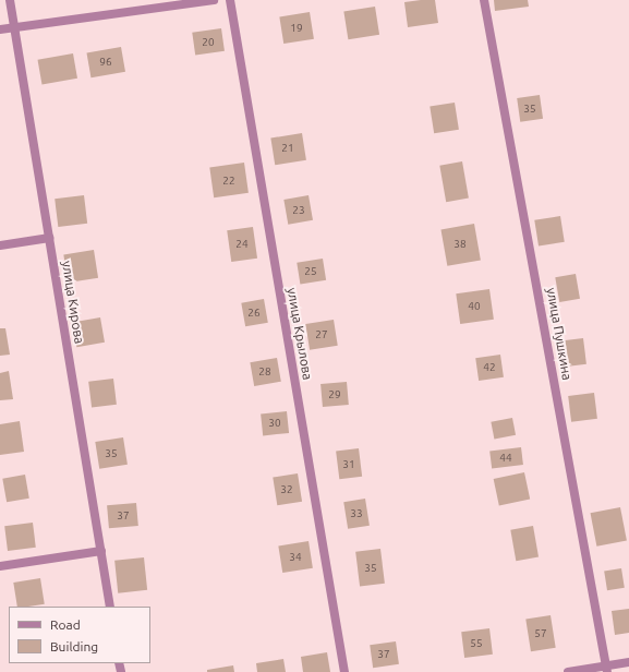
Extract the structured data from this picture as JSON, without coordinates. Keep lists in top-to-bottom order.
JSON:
{
  "streets": {
    "street": ["улица Кирова", "улица Крылова", "улица Пушкина"]
  },
  "house_numbers": [
    "19",
    "20",
    "96",
    "35",
    "21",
    "22",
    "23",
    "24",
    "38",
    "25",
    "40",
    "26",
    "27",
    "42",
    "28",
    "29",
    "30",
    "35",
    "44",
    "31",
    "32",
    "33",
    "37",
    "34",
    "35",
    "57",
    "55",
    "37"
  ],
  "legend": ["Road", "Building"]
}
